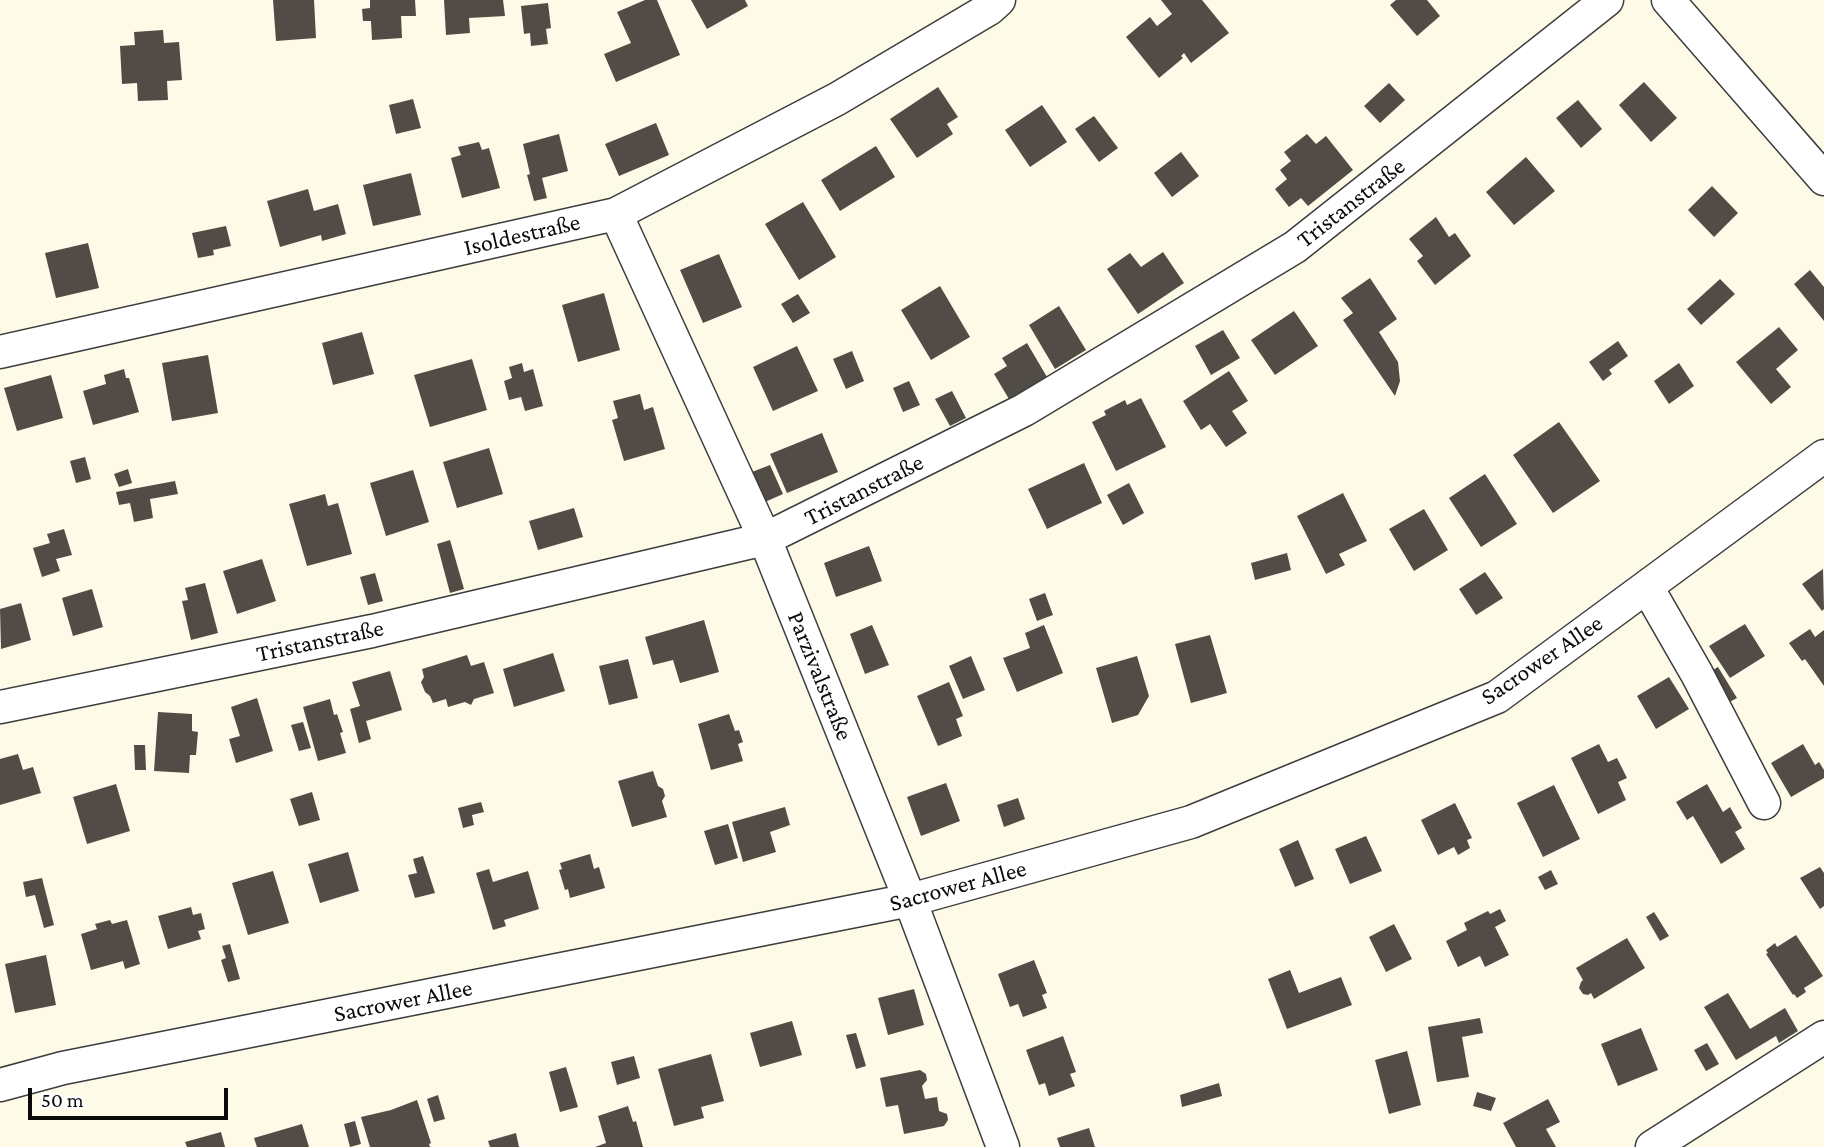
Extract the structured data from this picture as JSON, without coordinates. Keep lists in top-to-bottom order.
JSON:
{
  "streets": {
    "street": [
      "Tristanstraße",
      "Isoldestraße",
      "Sacrower Allee",
      "Parzivalstraße"
    ]
  },
  "crossings": [
    ["Tristanstraße", "Parzivalstraße"],
    ["Isoldestraße", "Parzivalstraße"],
    ["Sacrower Allee", "Parzivalstraße"]
  ],
  "scale_bar": "50 m"
}
